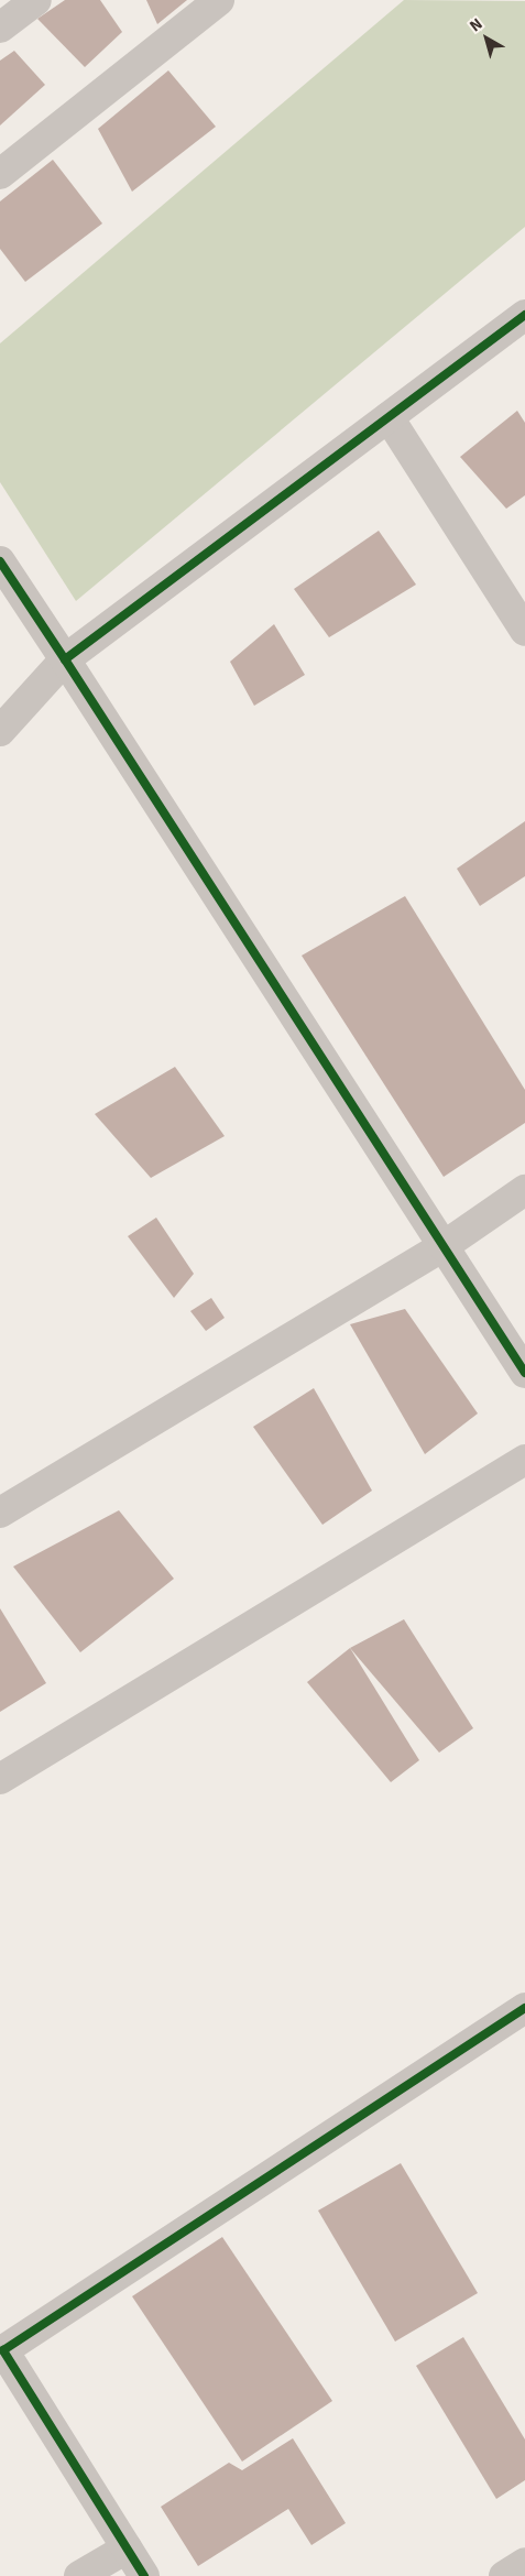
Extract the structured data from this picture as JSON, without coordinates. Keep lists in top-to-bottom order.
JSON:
{
  "north": "top left"
}
